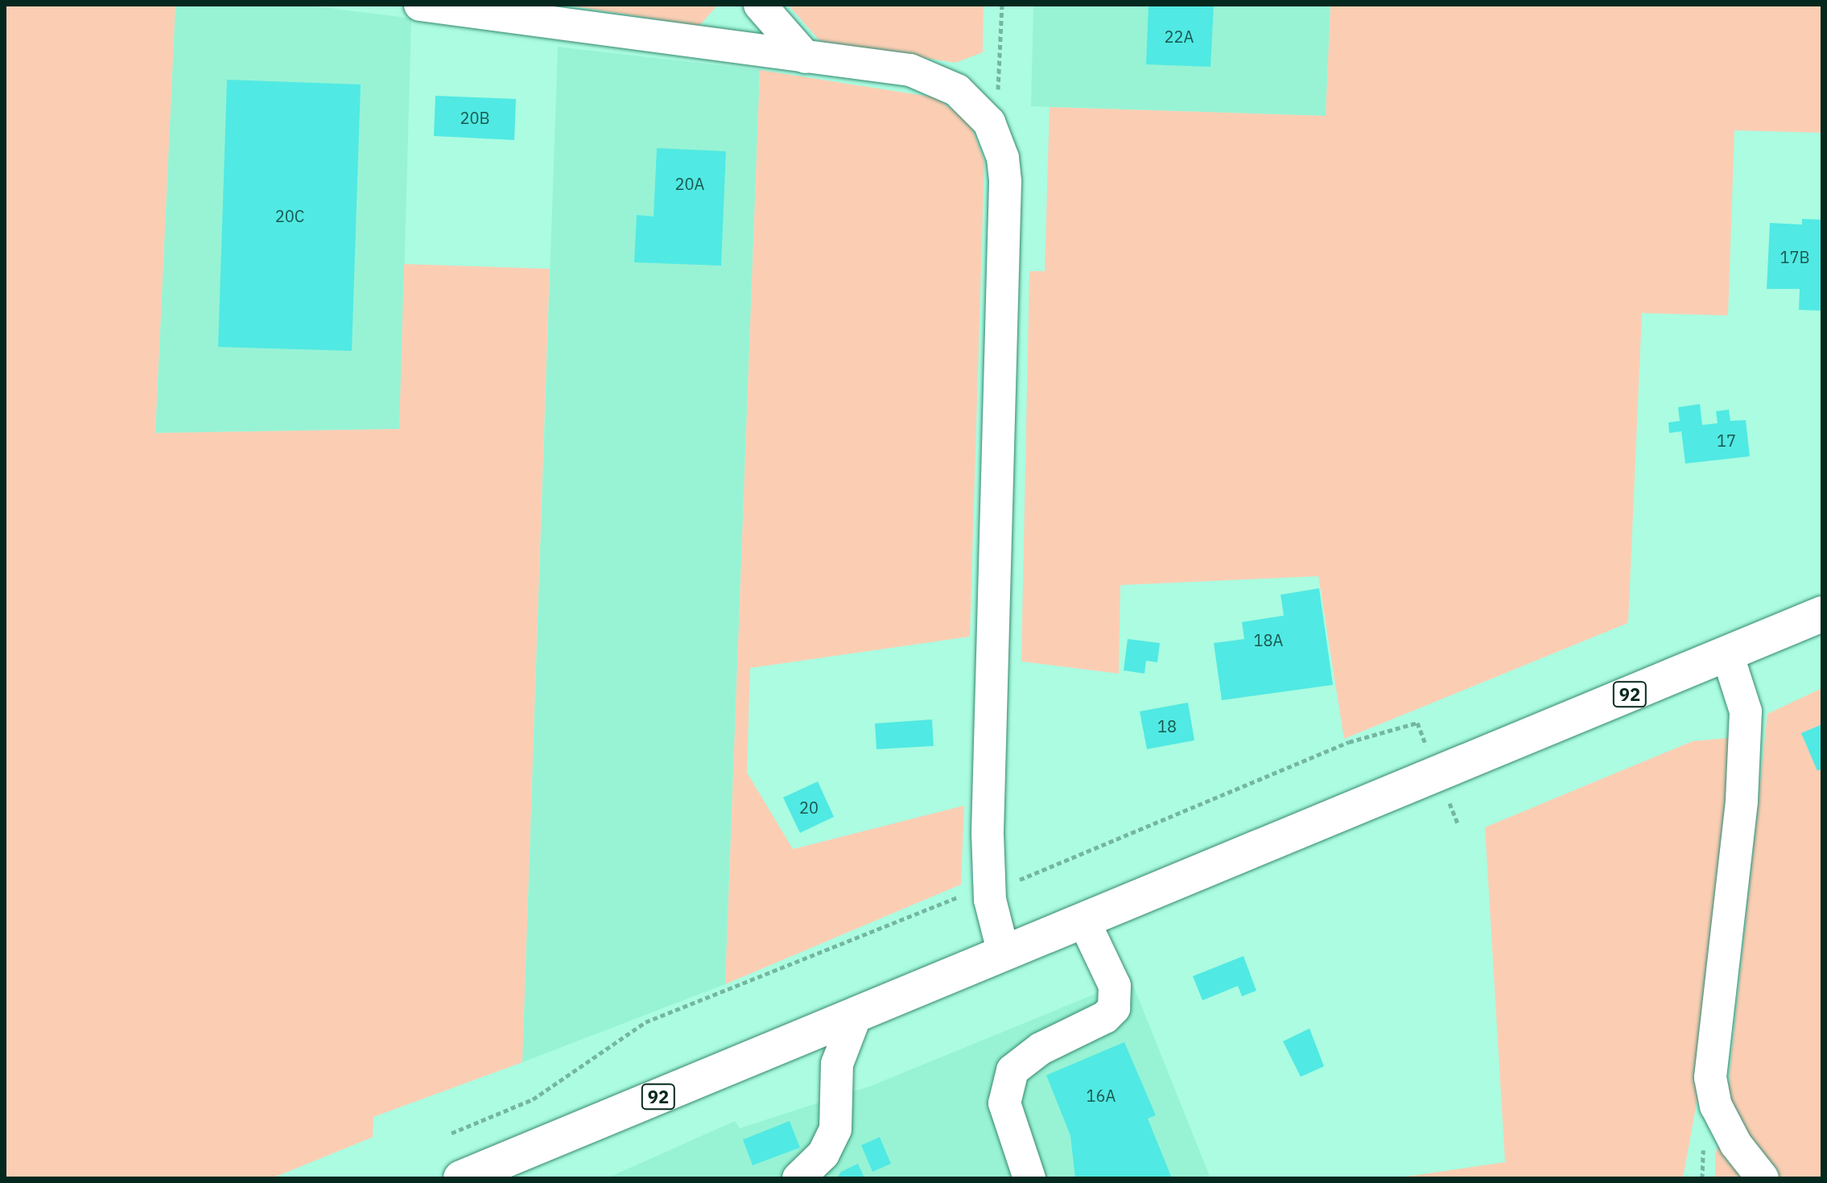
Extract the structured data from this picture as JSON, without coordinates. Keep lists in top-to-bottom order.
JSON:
{
  "streets": {
    "main road": ["92"]
  },
  "house_numbers": [
    "22A",
    "20B",
    "20A",
    "20C",
    "17B",
    "17",
    "18A",
    "18",
    "20",
    "16A"
  ]
}
